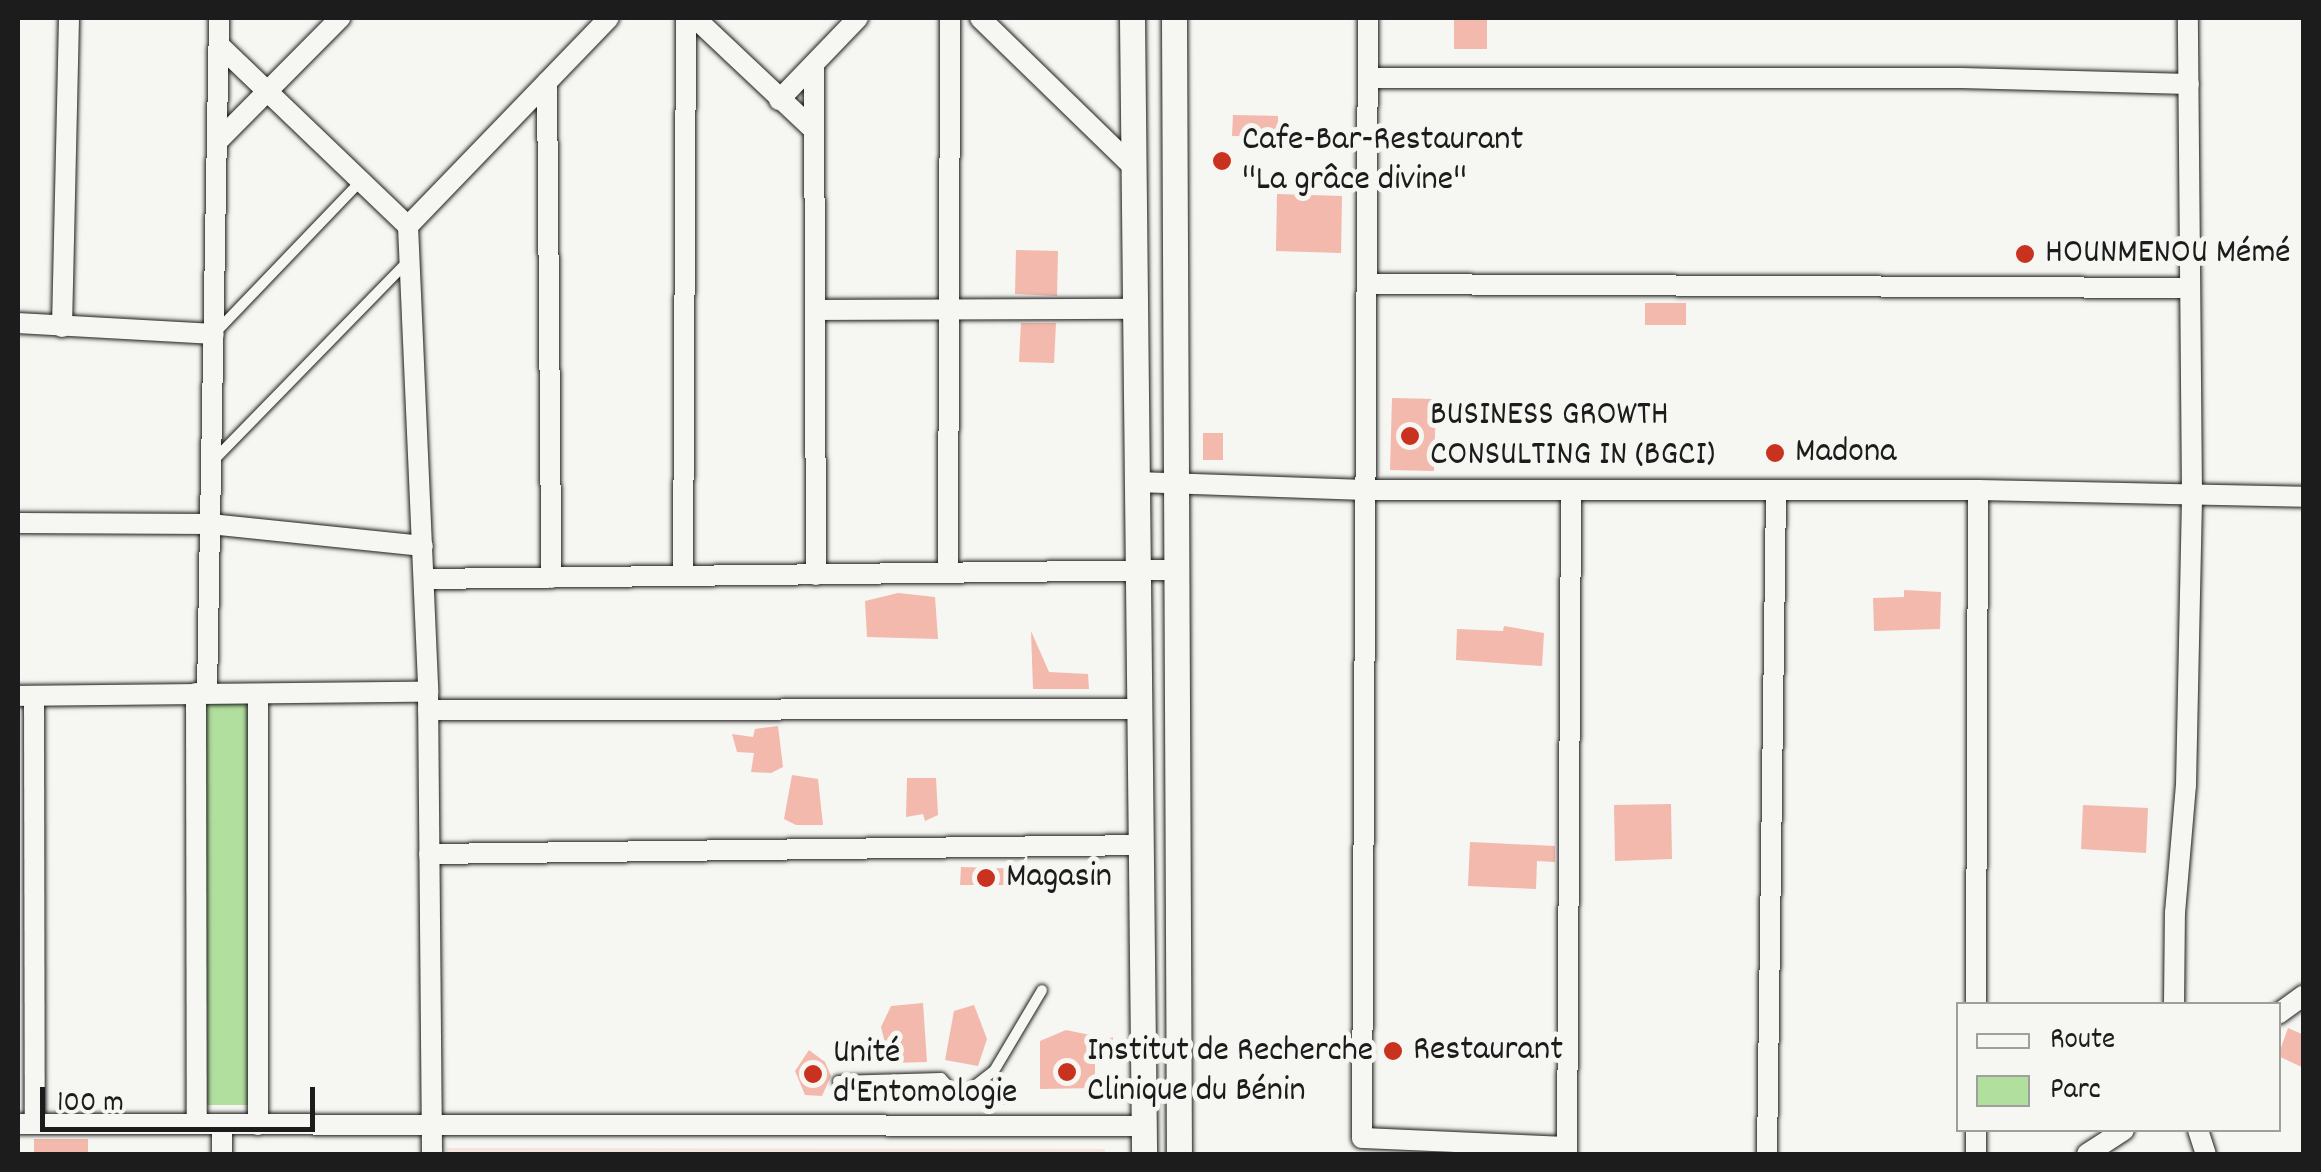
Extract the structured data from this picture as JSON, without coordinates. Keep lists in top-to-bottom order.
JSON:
{
  "places": [
    "Cafe-Bar-Restaurant ''La grâce divine''",
    "HOUNMENOU Mémé",
    "BUSINESS GROWTH CONSULTING IN (BGCI)",
    "Madona",
    "Magasin",
    "Restaurant",
    "Institut de Recherche Clinique du Bénin",
    "Unité d'Entomologie"
  ],
  "legend": ["Route", "Parc"],
  "scale_bar": "100 m"
}
